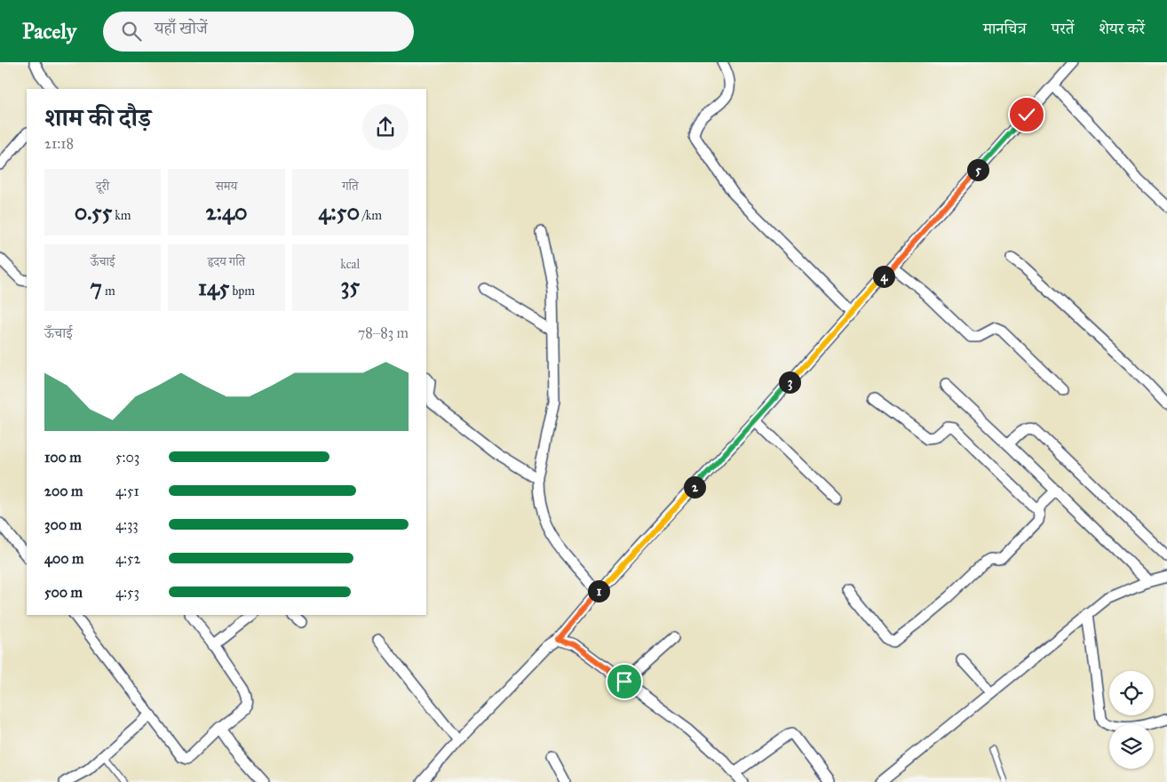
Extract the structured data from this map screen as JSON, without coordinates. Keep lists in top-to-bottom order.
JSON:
{
  "page": {
    "header": "Pacely",
    "search": "यहाँ खोजें",
    "nav": ["मानचित्र", "परतें", "शेयर करें"],
    "heading": ["शाम की दौड़", "21:18"],
    "pins": [
      "5",
      "4",
      "3",
      "2",
      "1"
    ],
    "stats": [
      ["दूरी", "0.55 km"],
      ["समय", "2:40"],
      ["गति", "4:50 /km"],
      ["ऊँचाई", "7 m"],
      ["हृदय गति", "145 bpm"],
      ["kcal", "35"]
    ],
    "chart": ["ऊँचाई", "78–83 m"],
    "list": [
      {
        "name": "100 m",
        "note": "5:03"
      },
      {
        "name": "200 m",
        "note": "4:51"
      },
      {
        "name": "300 m",
        "note": "4:33"
      },
      {
        "name": "400 m",
        "note": "4:52"
      },
      {
        "name": "500 m",
        "note": "4:53"
      }
    ]
  }
}
